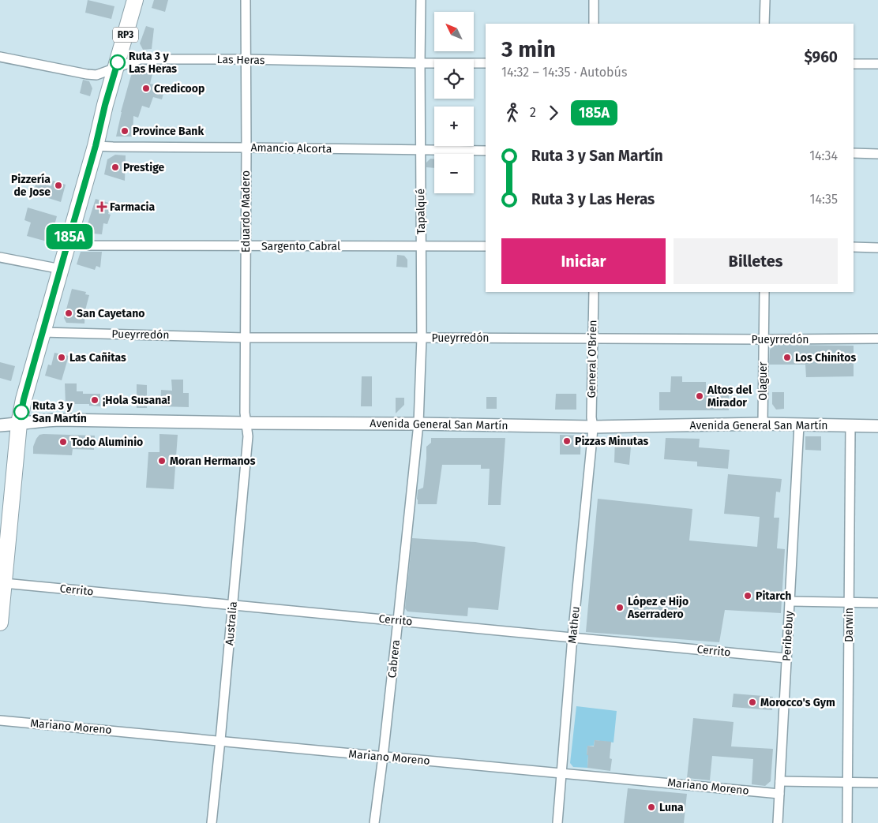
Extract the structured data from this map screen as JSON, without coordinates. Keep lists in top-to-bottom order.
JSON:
{
  "streets": {
    "highway": ["RP3"],
    "main road": ["Avenida General San Martín"],
    "street": [
      "Las Heras",
      "Amancio Alcorta",
      "Eduardo Madero",
      "Tapalqué",
      "Sargento Cabral",
      "Pueyrredón",
      "General O'Brien",
      "Olaguer",
      "Cerrito",
      "Australia",
      "Matheu",
      "Darwin",
      "Peribebuy",
      "Cabrera",
      "Mariano Moreno"
    ]
  },
  "crossings": [
    ["RP3", "Las Heras"],
    ["RP3", "Amancio Alcorta"],
    ["RP3", "Sargento Cabral"],
    ["RP3", "Pueyrredón"],
    ["RP3", "Avenida General San Martín"],
    ["RP3", "Cerrito"],
    ["Las Heras", "Eduardo Madero"],
    ["Las Heras", "Tapalqué"],
    ["Amancio Alcorta", "Eduardo Madero"],
    ["Amancio Alcorta", "Tapalqué"],
    ["Eduardo Madero", "Sargento Cabral"],
    ["Eduardo Madero", "Pueyrredón"],
    ["Eduardo Madero", "Avenida General San Martín"],
    ["Eduardo Madero", "Australia"],
    ["Tapalqué", "Sargento Cabral"],
    ["Tapalqué", "Pueyrredón"],
    ["Tapalqué", "Avenida General San Martín"],
    ["Tapalqué", "Cabrera"],
    ["Pueyrredón", "General O'Brien"],
    ["Pueyrredón", "Olaguer"],
    ["General O'Brien", "Avenida General San Martín"],
    ["General O'Brien", "Matheu"],
    ["Olaguer", "Avenida General San Martín"],
    ["Avenida General San Martín", "Australia"],
    ["Avenida General San Martín", "Matheu"],
    ["Avenida General San Martín", "Darwin"],
    ["Avenida General San Martín", "Peribebuy"],
    ["Avenida General San Martín", "Cabrera"],
    ["Cerrito", "Australia"],
    ["Cerrito", "Matheu"],
    ["Cerrito", "Peribebuy"],
    ["Cerrito", "Cabrera"],
    ["Australia", "Mariano Moreno"],
    ["Matheu", "Mariano Moreno"],
    ["Peribebuy", "Mariano Moreno"],
    ["Cabrera", "Mariano Moreno"]
  ],
  "places": {
    "other": [
      "Ruta 3 y Las Heras",
      "Credicoop",
      "Province Bank",
      "Prestige",
      "Pizzería de Jose",
      "San Cayetano",
      "Las Cañitas",
      "Los Chinitos",
      "Altos del Mirador",
      "¡Hola Susana!",
      "Ruta 3 y San Martín",
      "Pizzas Minutas",
      "Todo Aluminio",
      "Moran Hermanos",
      "Pitarch",
      "López e Hijo Aserradero",
      "Morocco's Gym",
      "Luna"
    ],
    "health": ["Farmacia"]
  },
  "lines": ["bus line 185A"],
  "north": "top left",
  "page": {
    "on_map": "185A",
    "map_buttons": ["+", "−"],
    "heading": ["3 min", "14:32 – 14:35 · Autobús", "$960"],
    "legs": ["2", "185A"],
    "list": [
      {
        "name": "Ruta 3 y San Martín",
        "value": "14:34"
      },
      {
        "name": "Ruta 3 y Las Heras",
        "value": "14:35"
      }
    ],
    "buttons": ["Iniciar", "Billetes"]
  }
}
